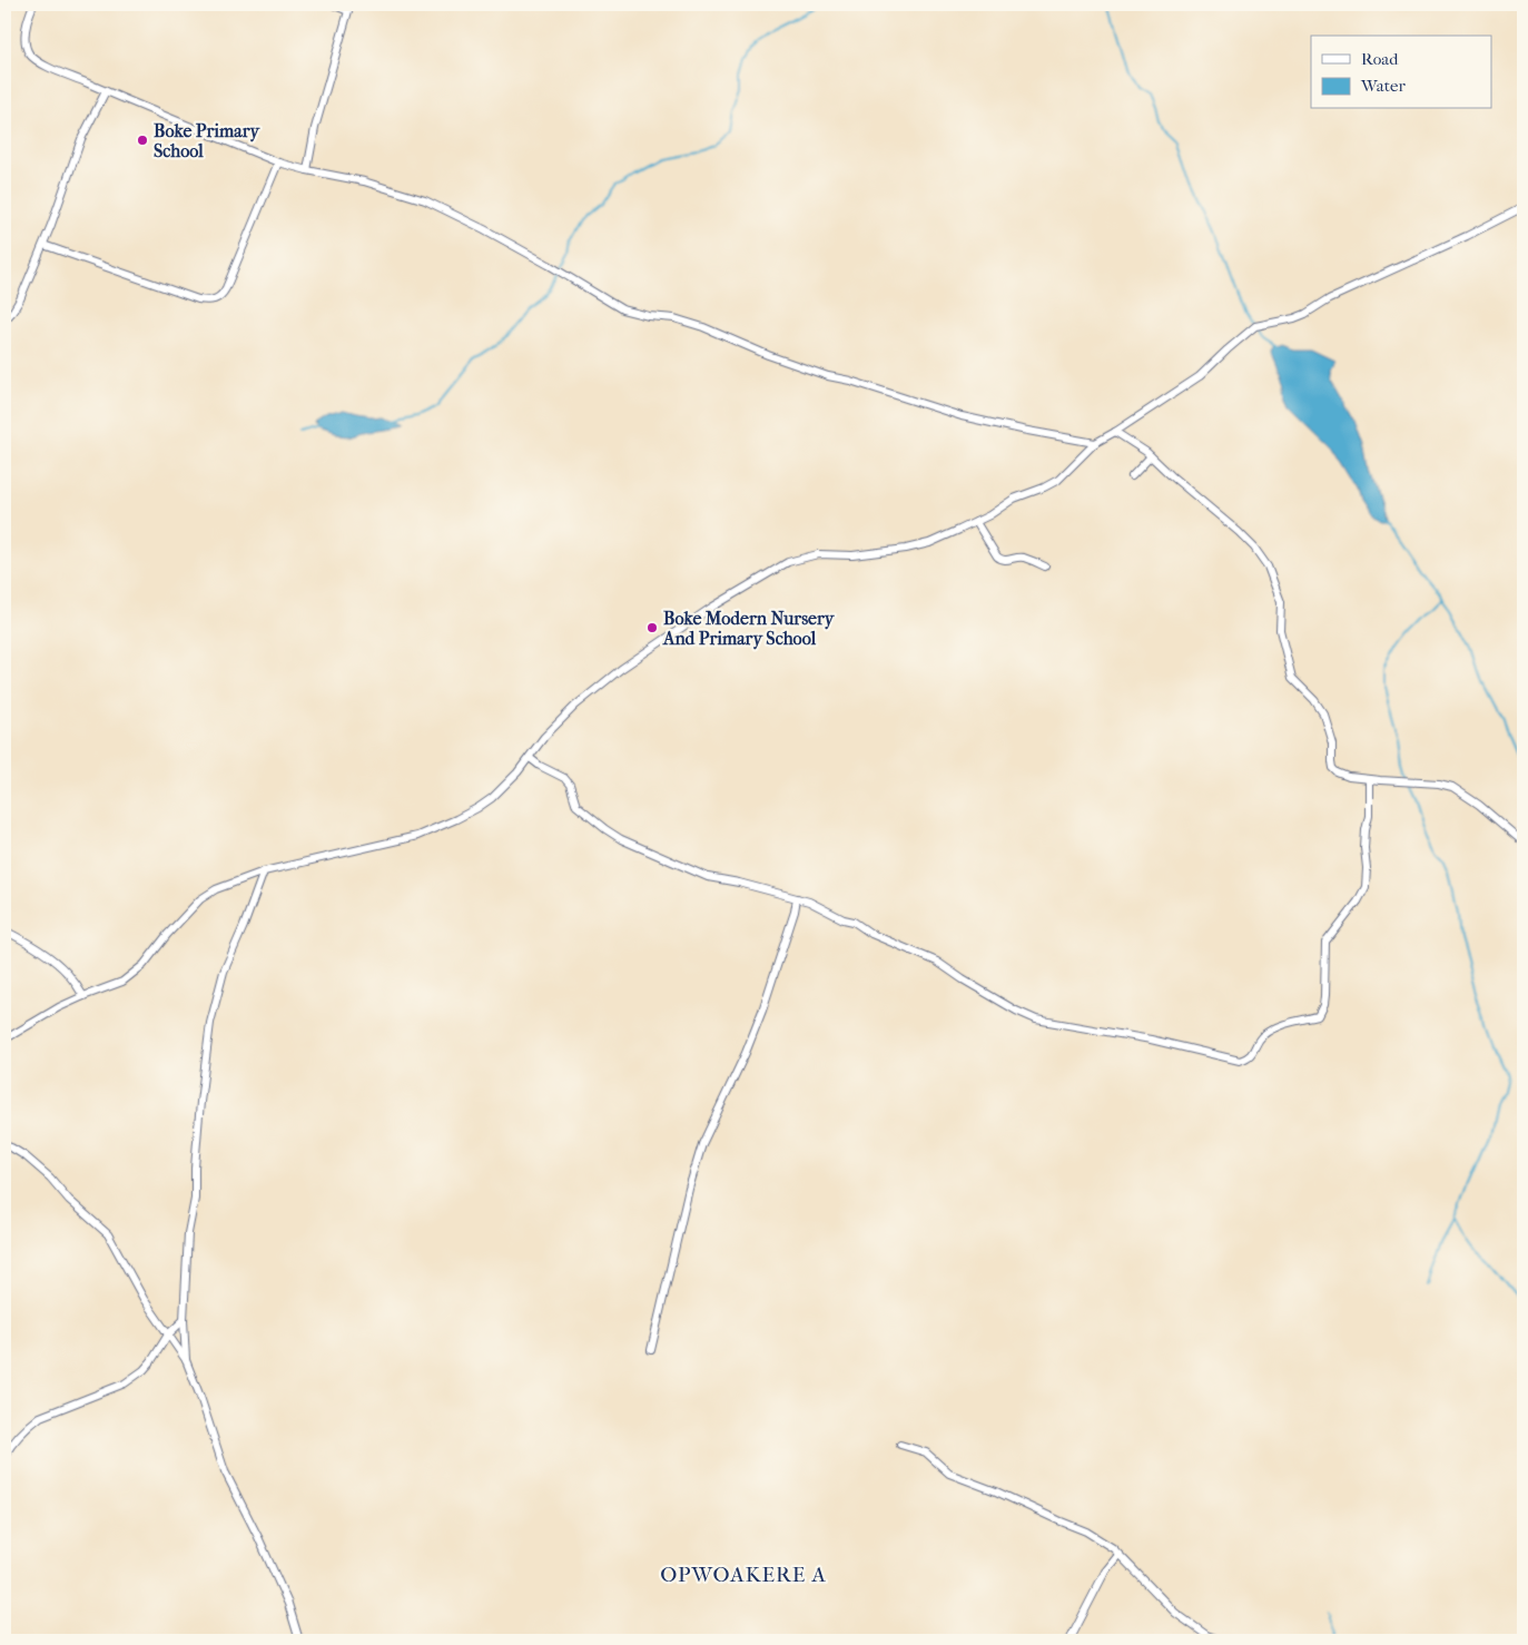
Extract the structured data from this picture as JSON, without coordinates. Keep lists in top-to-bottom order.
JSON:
{
  "districts": ["OPWOAKERE A"],
  "places": ["Boke Primary School", "Boke Modern Nursery And Primary School"],
  "legend": ["Road", "Water"]
}
